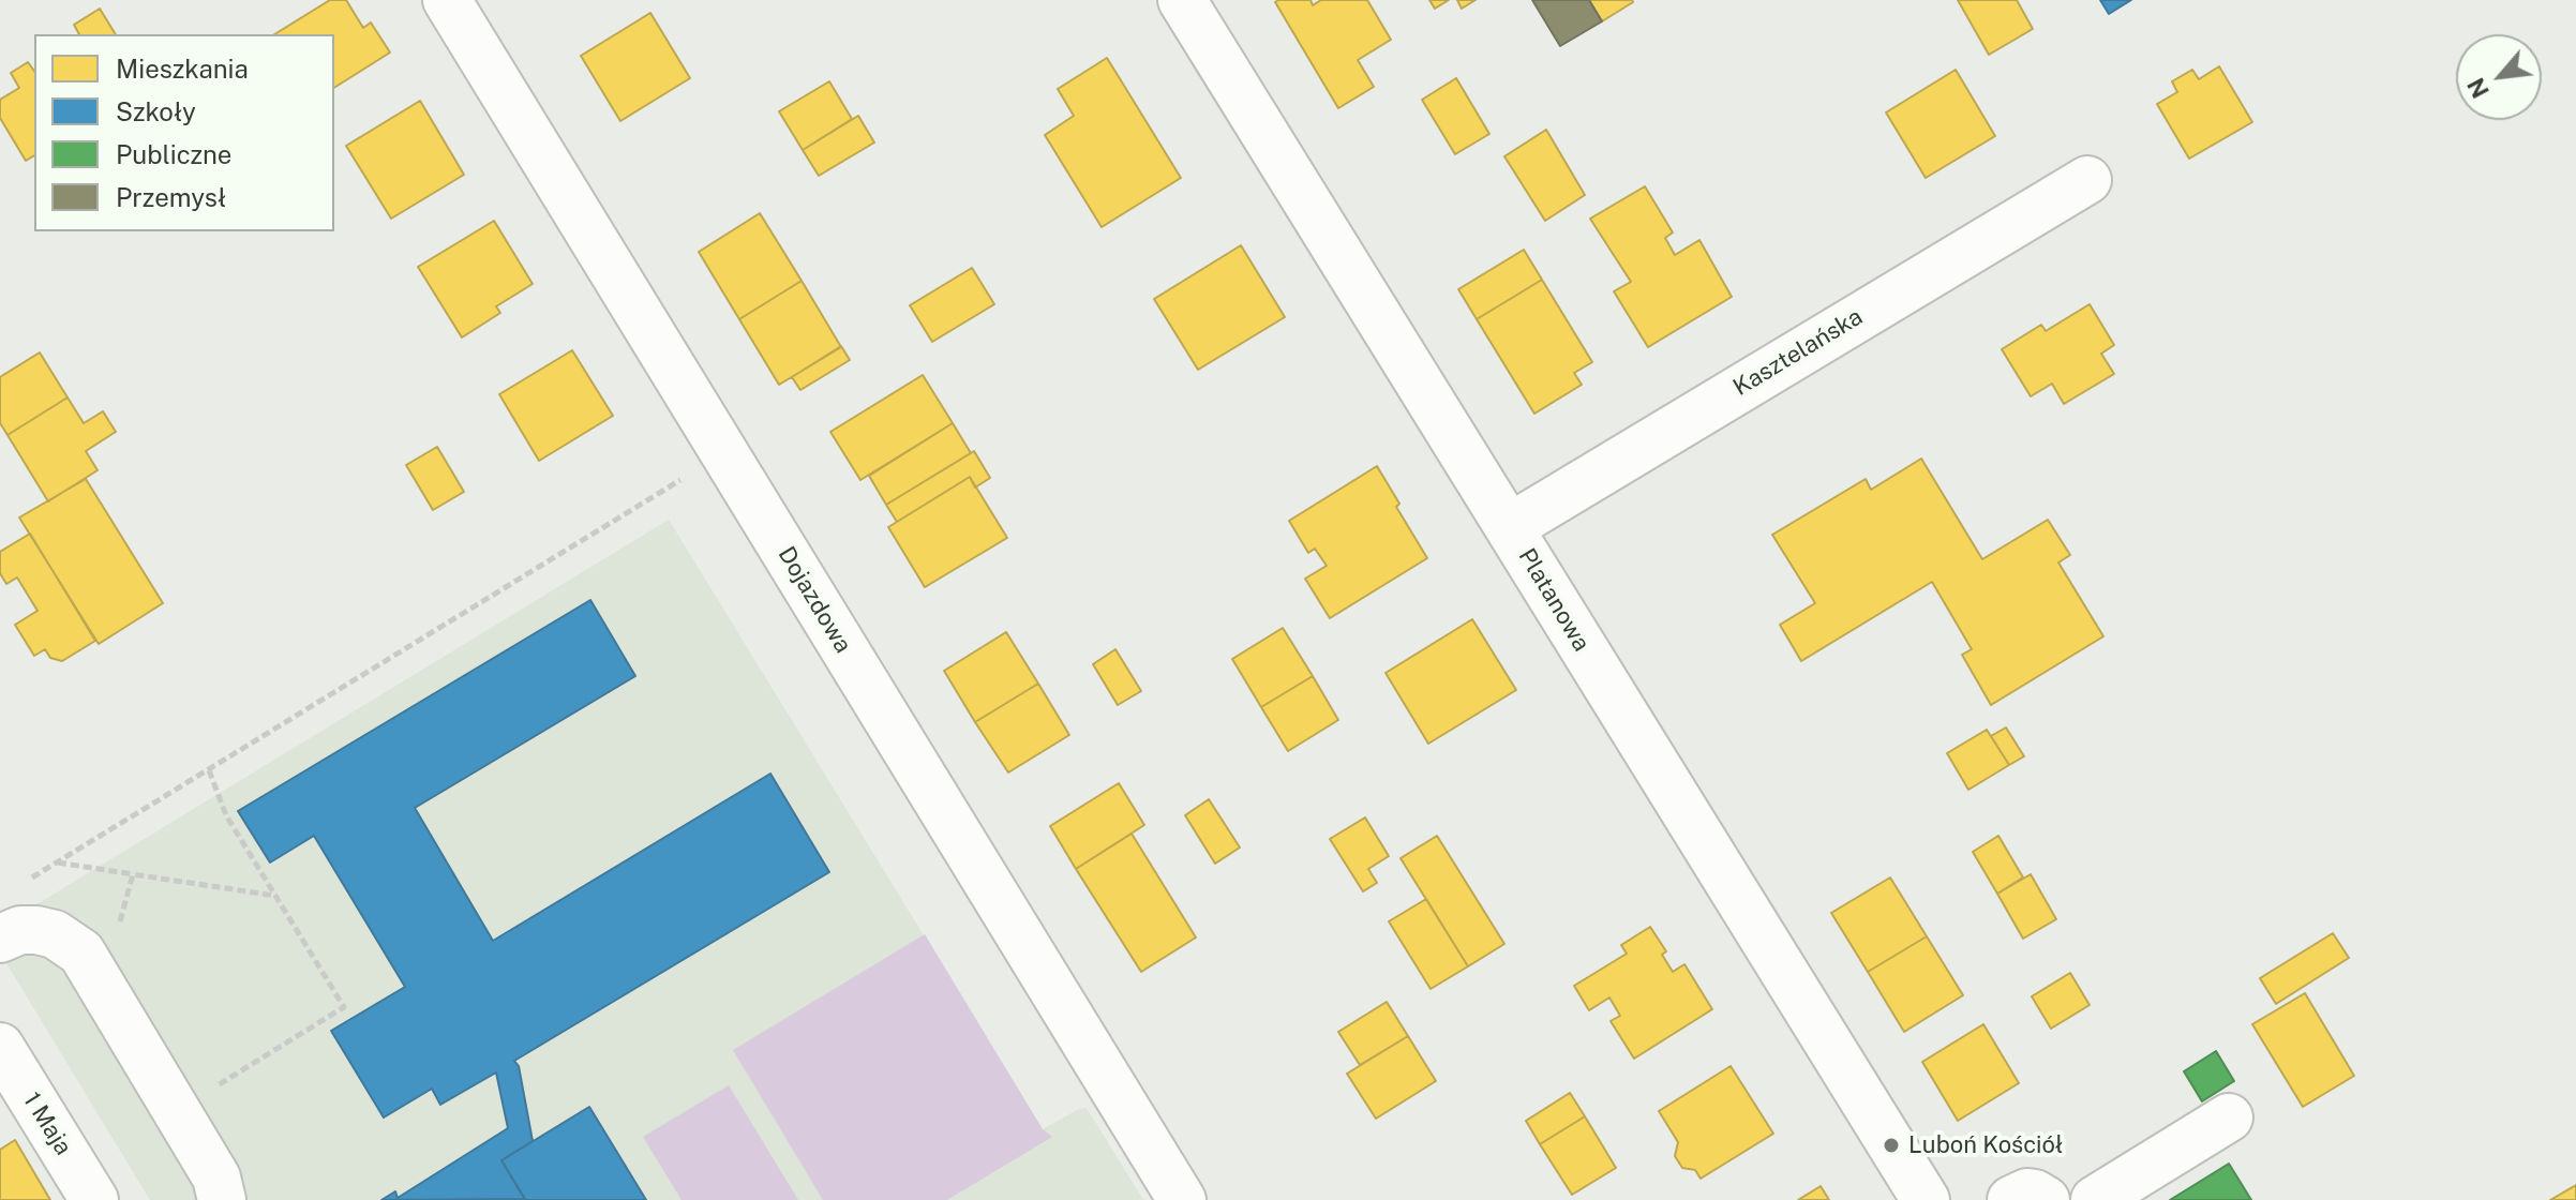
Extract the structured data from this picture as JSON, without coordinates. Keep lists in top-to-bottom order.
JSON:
{
  "streets": {
    "street": [
      "Kasztelańska",
      "Dojazdowa",
      "Platanowa",
      "1 Maja"
    ]
  },
  "crossings": [
    ["Kasztelańska", "Platanowa"]
  ],
  "places": ["Luboń Kościół"],
  "legend": [
    "Mieszkania",
    "Szkoły",
    "Publiczne",
    "Przemysł"
  ],
  "north": "bottom left"
}
